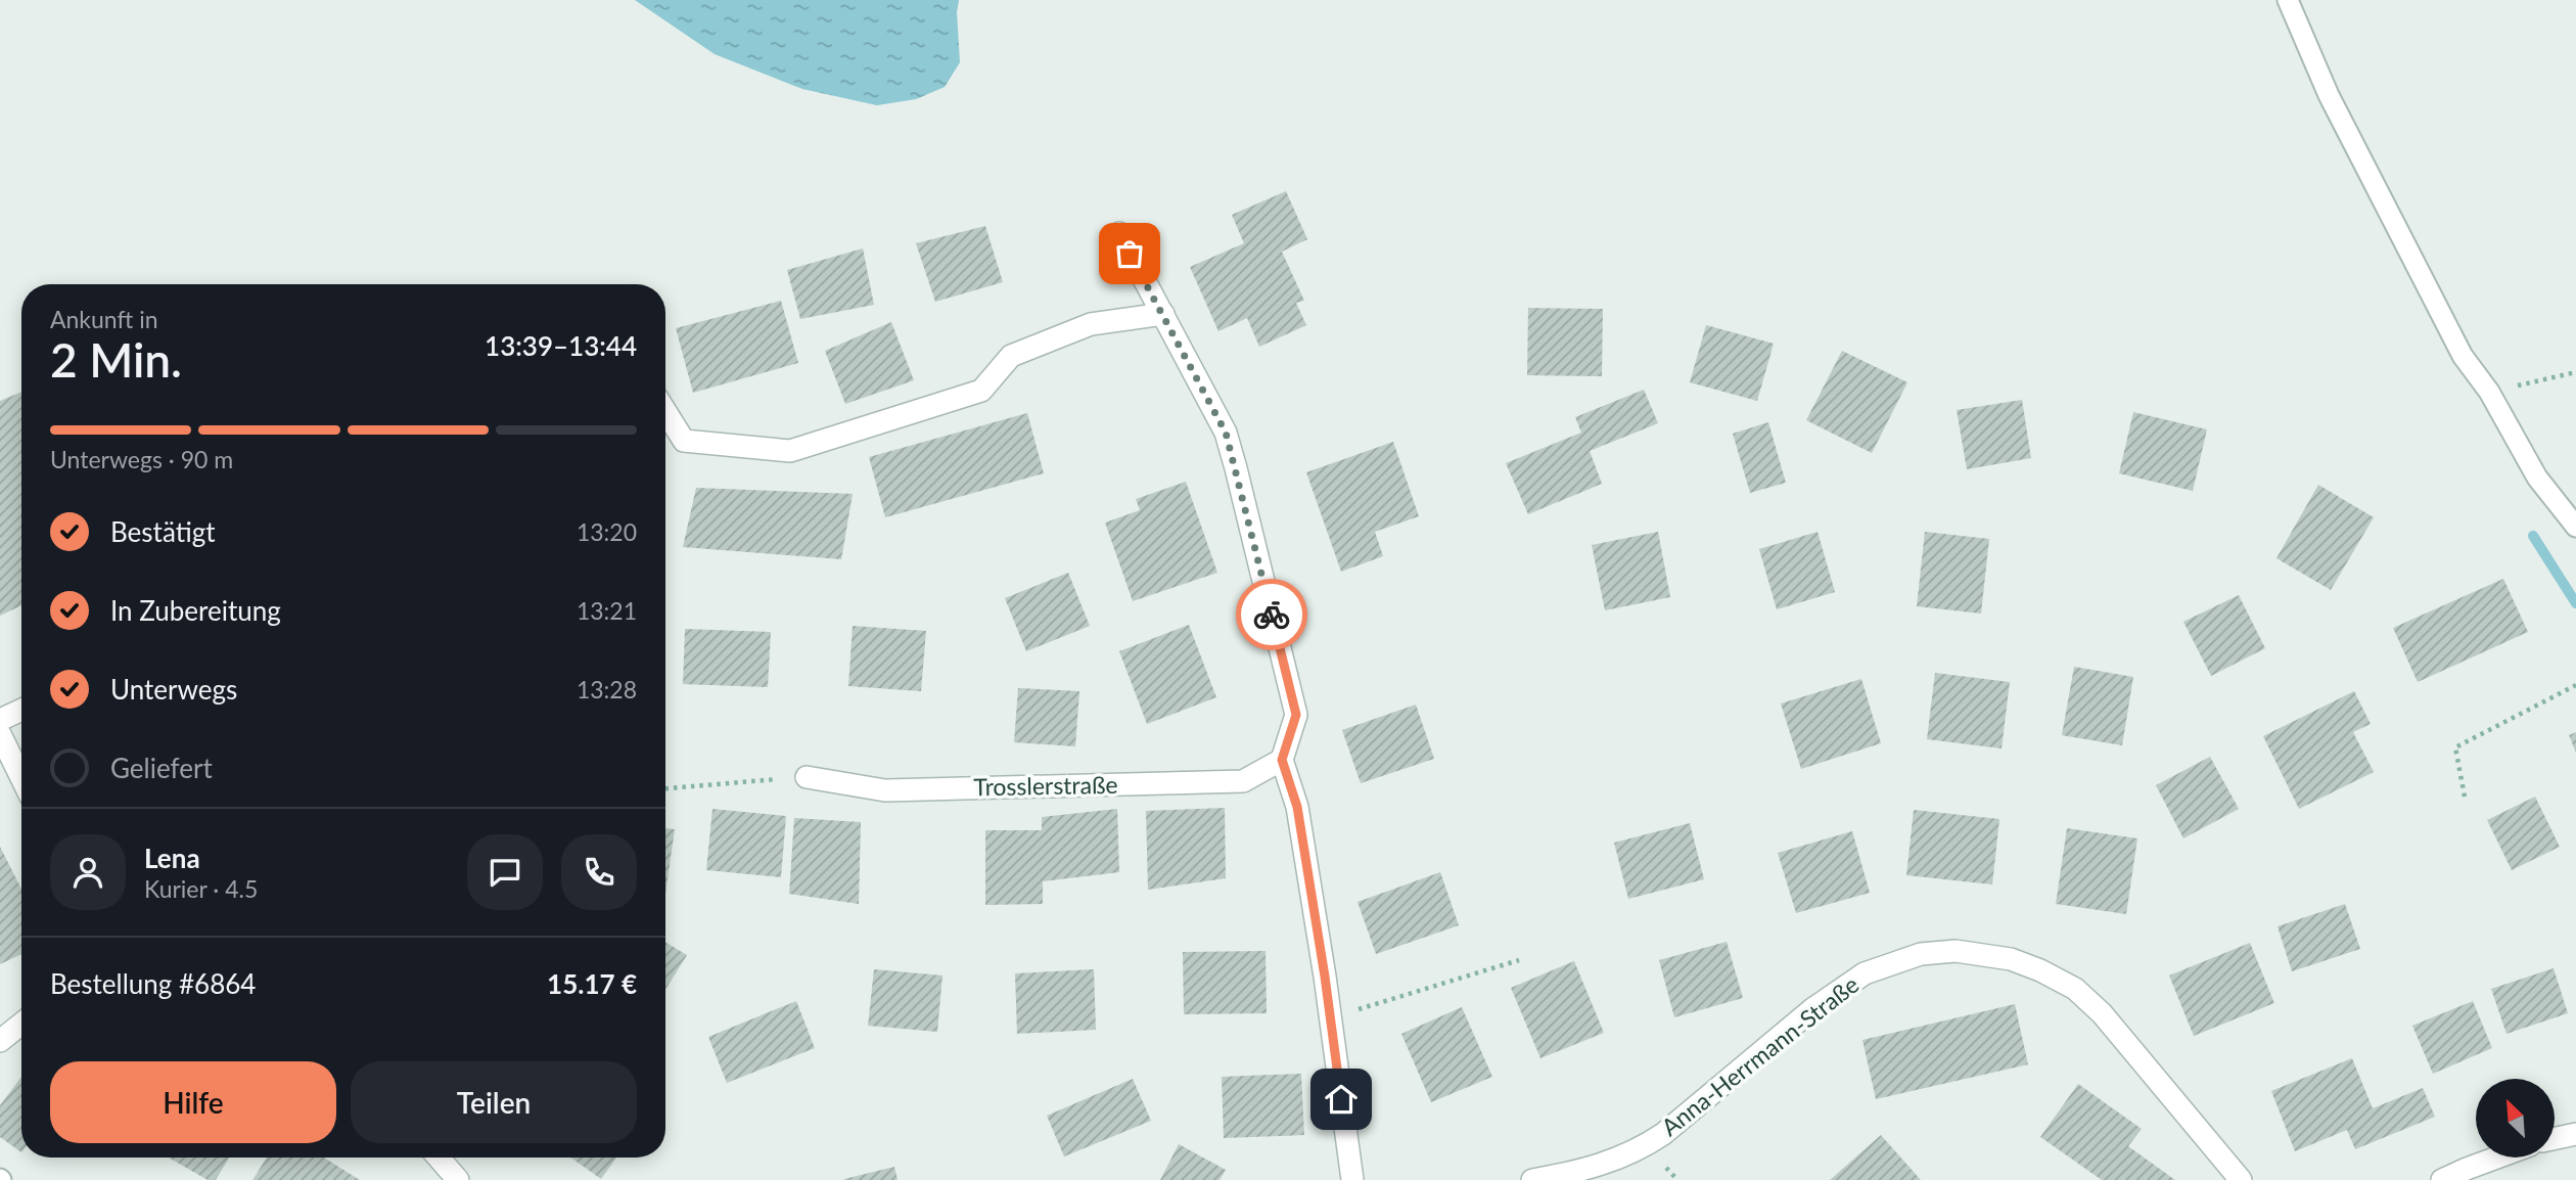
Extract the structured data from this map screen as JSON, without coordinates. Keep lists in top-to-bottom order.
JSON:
{
  "streets": {
    "street": ["Trosslerstraße", "Anna-Herrmann-Straße"]
  },
  "north": "top left",
  "page": {
    "heading": ["2 Min.", "Ankunft in", "13:39–13:44"],
    "panel": [
      "Lena",
      "Kurier · 4.5",
      "Bestellung #6864",
      "15.17 €"
    ],
    "bar": "Unterwegs · 90 m",
    "list": [
      ["Bestätigt", "13:20"],
      ["In Zubereitung", "13:21"],
      ["Unterwegs", "13:28"],
      "Geliefert"
    ],
    "buttons": ["Hilfe", "Teilen"]
  }
}
